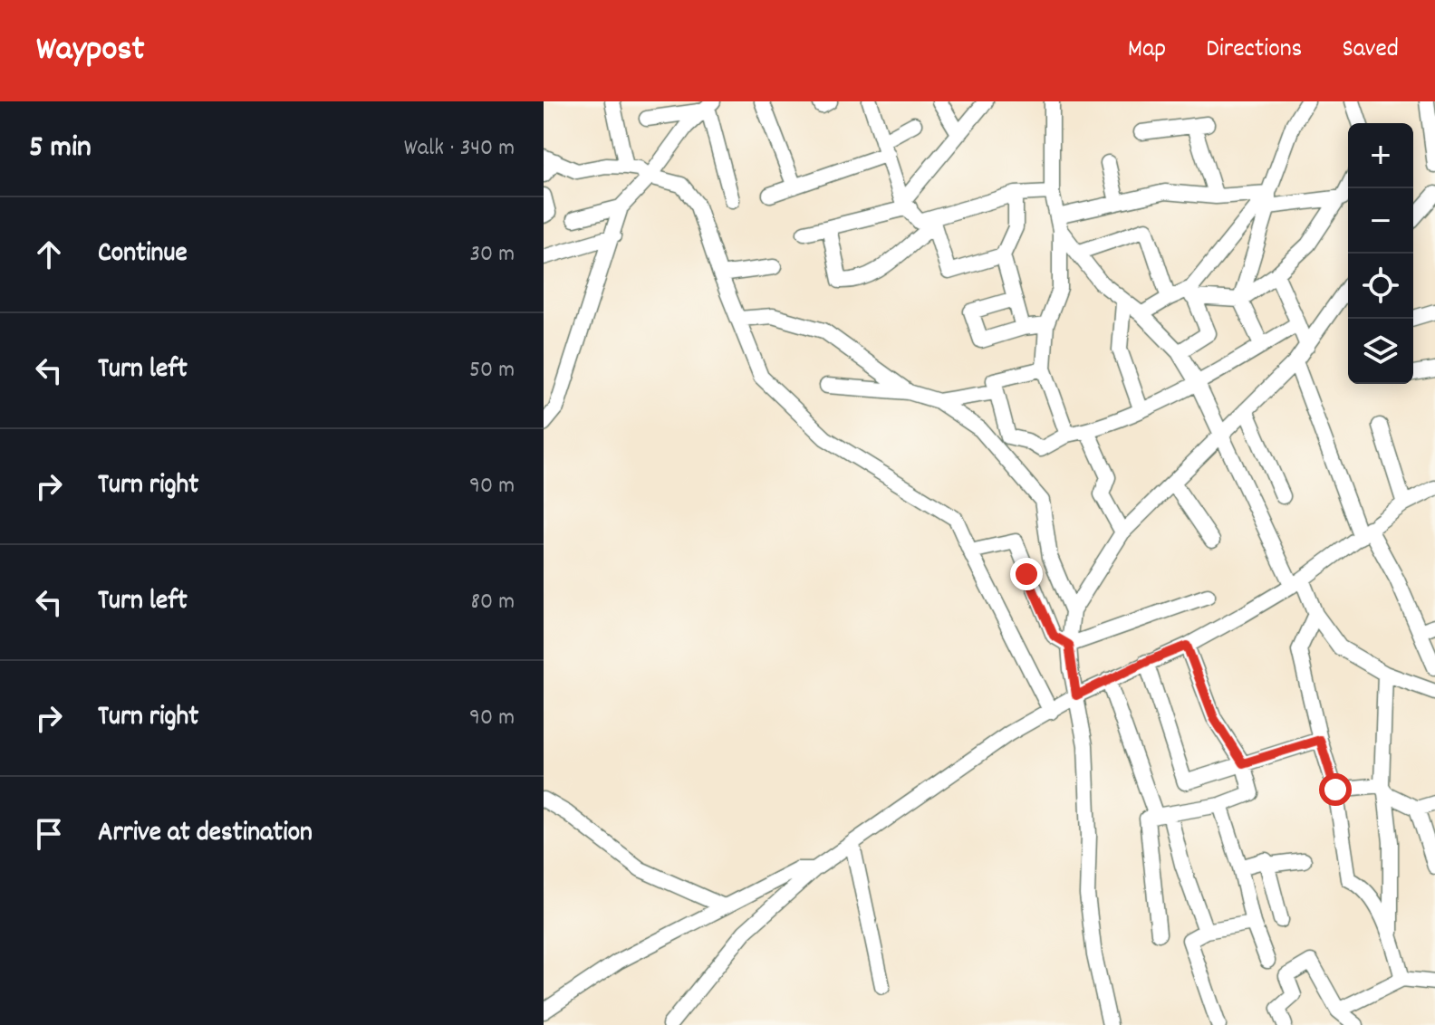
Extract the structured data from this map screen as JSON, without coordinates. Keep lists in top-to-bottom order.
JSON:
{
  "page": {
    "header": "Waypost",
    "nav": ["Map", "Directions", "Saved"],
    "heading": ["5 min", "Walk · 340 m"],
    "map_buttons": ["+", "−"],
    "list": [
      ["Continue", "30 m"],
      ["Turn left", "50 m"],
      ["Turn right", "90 m"],
      ["Turn left", "80 m"],
      ["Turn right", "90 m"],
      "Arrive at destination"
    ]
  }
}
